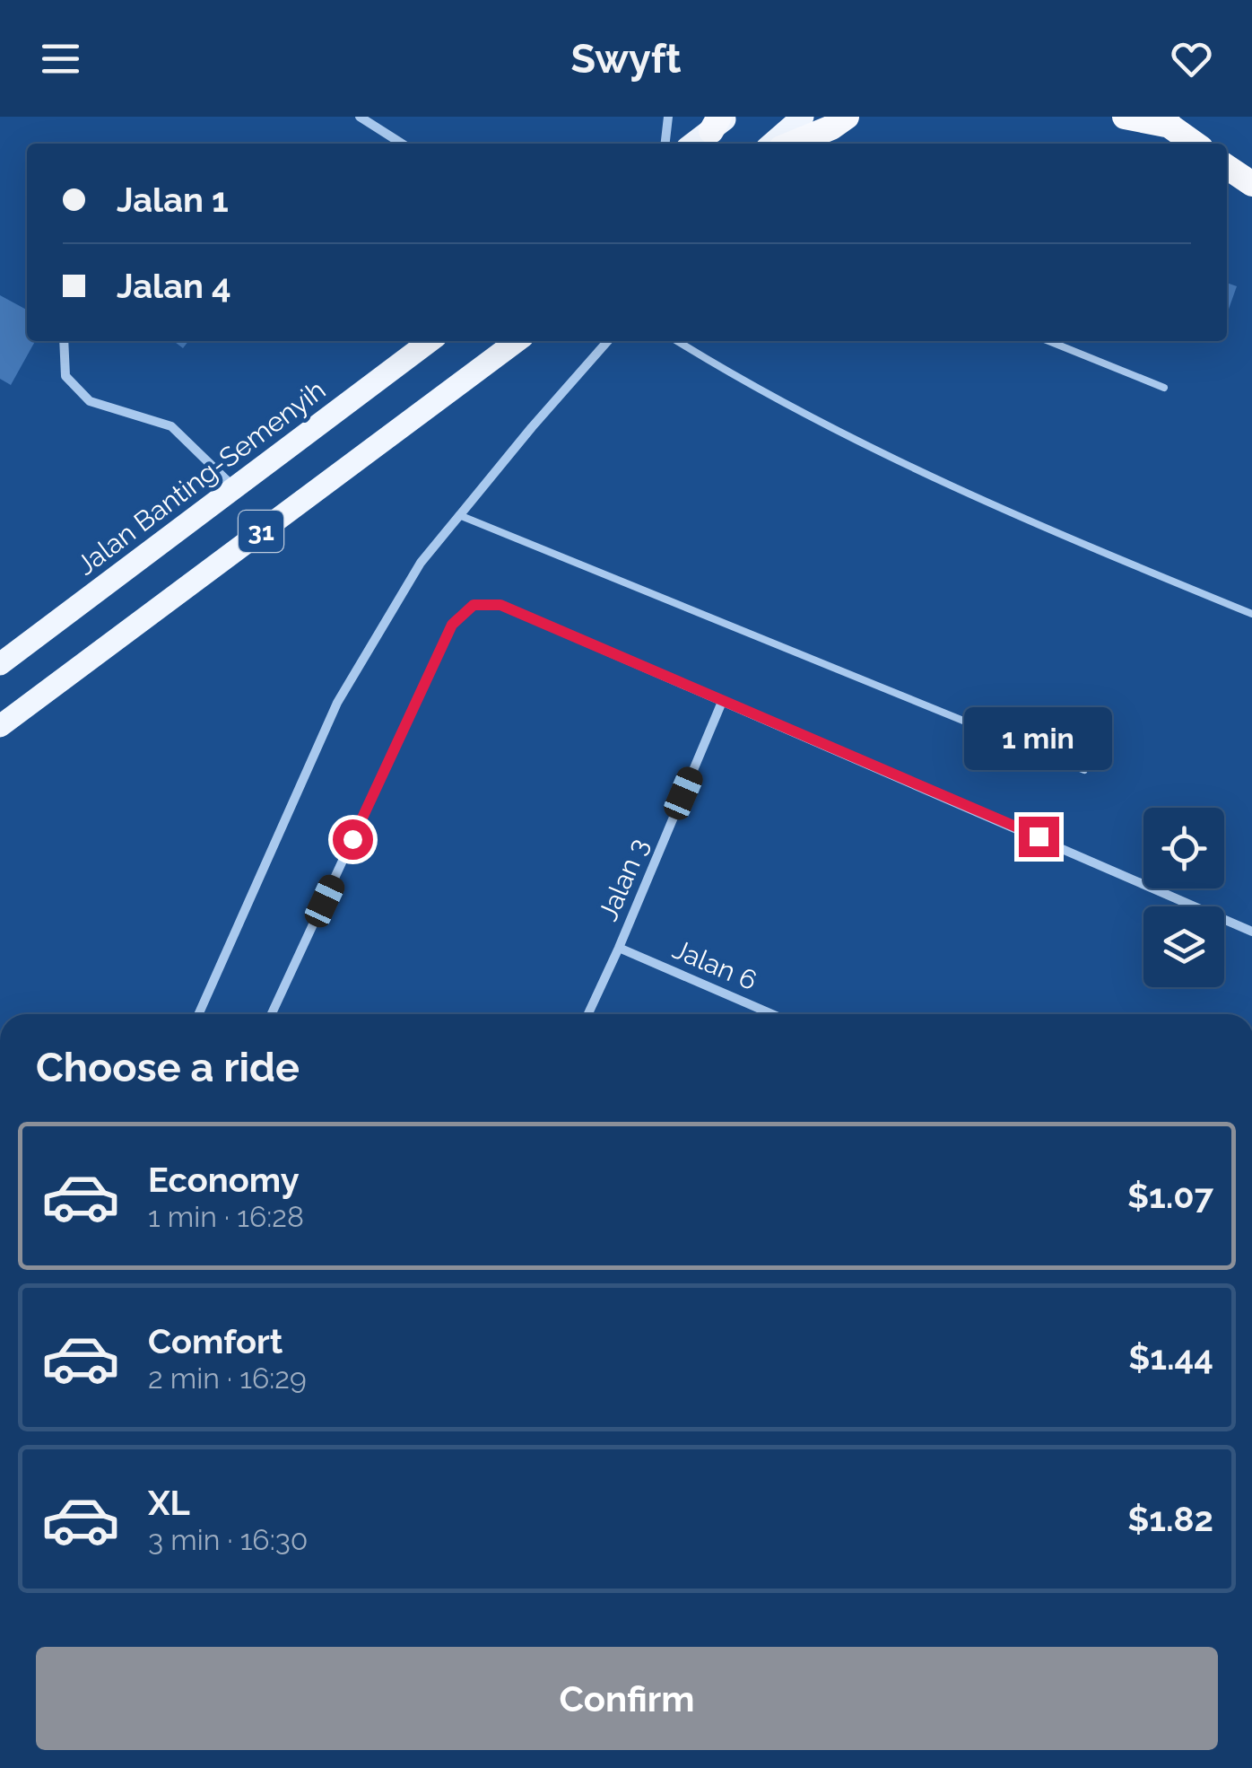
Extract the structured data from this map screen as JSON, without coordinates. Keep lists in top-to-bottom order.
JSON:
{
  "streets": {
    "main road": ["Jalan Banting-Semenyih", "31"],
    "street": ["Jalan 3", "Jalan 6"]
  },
  "crossings": [
    ["Jalan 3", "Jalan 6"]
  ],
  "page": {
    "header": "Swyft",
    "banner": ["Jalan 1", "Jalan 4"],
    "bubble": "1 min",
    "heading": "Choose a ride",
    "list": [
      {
        "name": "Economy",
        "note": "1 min · 16:28",
        "value": "$1.07"
      },
      {
        "name": "Comfort",
        "note": "2 min · 16:29",
        "value": "$1.44"
      },
      {
        "name": "XL",
        "note": "3 min · 16:30",
        "value": "$1.82"
      }
    ],
    "buttons": "Confirm"
  }
}
